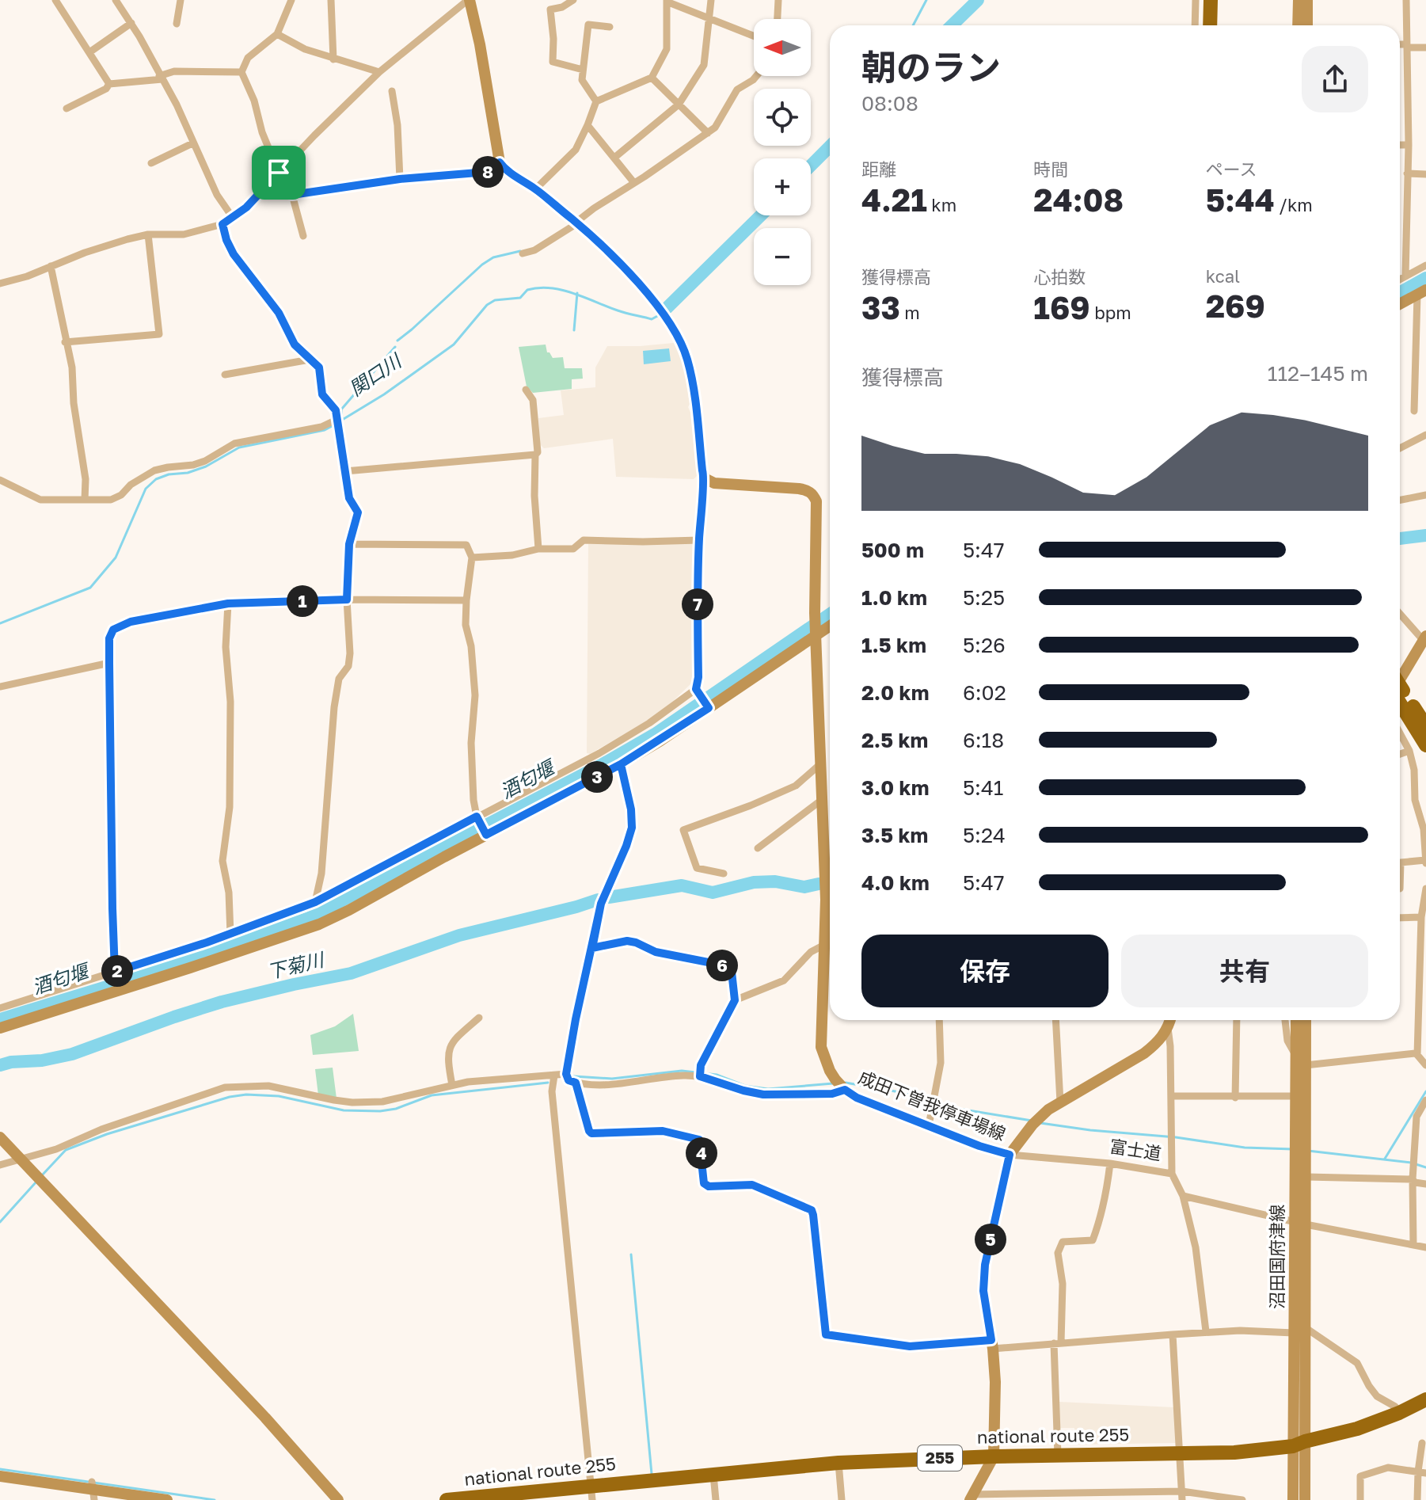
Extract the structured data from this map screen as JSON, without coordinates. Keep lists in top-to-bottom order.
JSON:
{
  "streets": {
    "highway": ["national route 255", "255"],
    "main road": ["成田下曽我停車場線", "富士道", "沼田国府津線"]
  },
  "crossings": [
    ["成田下曽我停車場線", "富士道"],
    ["成田下曽我停車場線", "national route 255"],
    ["沼田国府津線", "national route 255"]
  ],
  "water": ["関口川", "酒匂堰", "下菊川"],
  "north": "left",
  "page": {
    "map_buttons": ["+", "−"],
    "heading": ["朝のラン", "08:08"],
    "stats": [
      ["距離", "4.21 km"],
      ["時間", "24:08"],
      ["ペース", "5:44 /km"],
      ["獲得標高", "33 m"],
      ["心拍数", "169 bpm"],
      ["kcal", "269"]
    ],
    "pins": [
      "8",
      "1",
      "7",
      "3",
      "6",
      "2",
      "4",
      "5"
    ],
    "chart": ["獲得標高", "112–145 m"],
    "list": [
      {
        "name": "500 m",
        "note": "5:47"
      },
      {
        "name": "1.0 km",
        "note": "5:25"
      },
      {
        "name": "1.5 km",
        "note": "5:26"
      },
      {
        "name": "2.0 km",
        "note": "6:02"
      },
      {
        "name": "2.5 km",
        "note": "6:18"
      },
      {
        "name": "3.0 km",
        "note": "5:41"
      },
      {
        "name": "3.5 km",
        "note": "5:24"
      },
      {
        "name": "4.0 km",
        "note": "5:47"
      }
    ],
    "buttons": ["保存", "共有"]
  }
}
